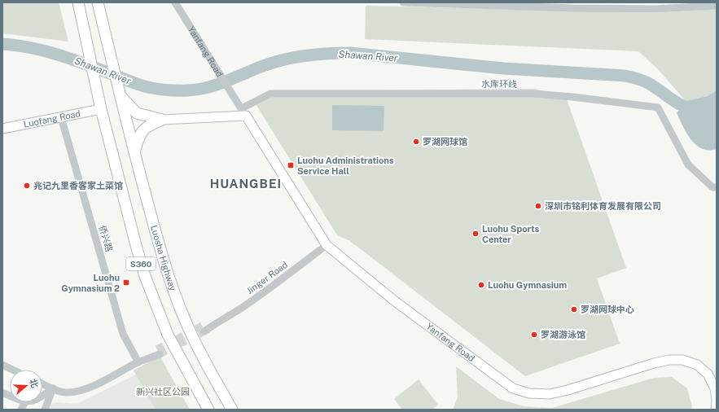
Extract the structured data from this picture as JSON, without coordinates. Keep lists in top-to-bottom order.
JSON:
{
  "streets": {
    "highway": ["Luosha Highway", "S360"],
    "main road": ["Yanfang Road", "Luofang Road"],
    "street": ["水库环线", "侨兴路", "Jinger Road"]
  },
  "crossings": [
    ["Yanfang Road", "水库环线"],
    ["Yanfang Road", "Jinger Road"],
    ["Luofang Road", "侨兴路"],
    ["Luofang Road", "S360"],
    ["Luosha Highway", "S360"]
  ],
  "districts": ["HUANGBEI"],
  "water": ["Shawan River"],
  "parks": ["新兴社区公园"],
  "places": {
    "other": [
      "罗湖网球馆",
      "兆记九里香客家土菜馆",
      "深圳市铭利体育发展有限公司",
      "Luohu Sports Center",
      "Luohu Gymnasium",
      "罗湖网球中心",
      "罗湖游泳馆"
    ],
    "transit": ["Luohu Administrations Service Hall", "Luohu Gymnasium 2"]
  },
  "north": "right"
}
